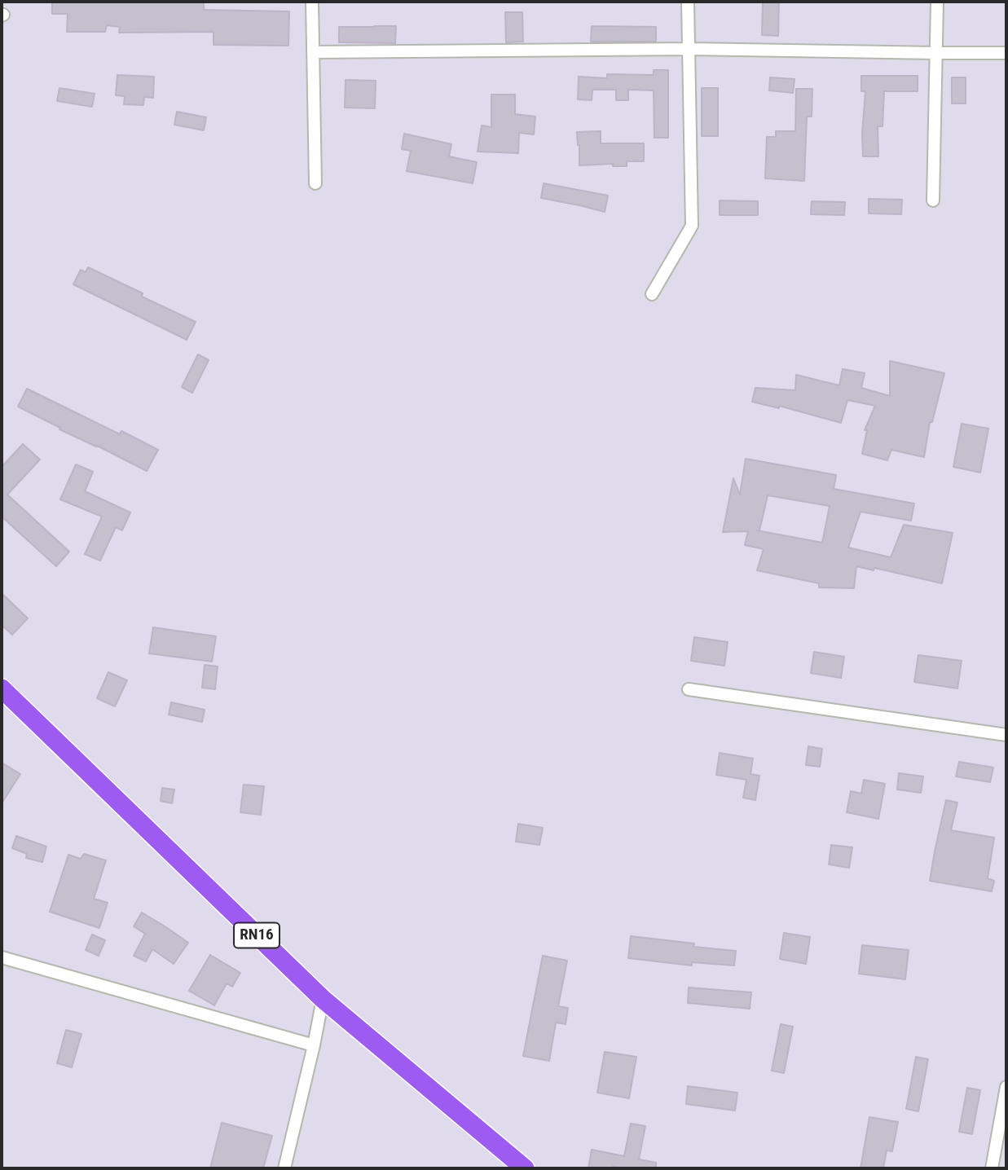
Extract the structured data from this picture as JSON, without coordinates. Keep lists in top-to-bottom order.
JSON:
{
  "streets": {
    "main road": ["RN16"]
  }
}
